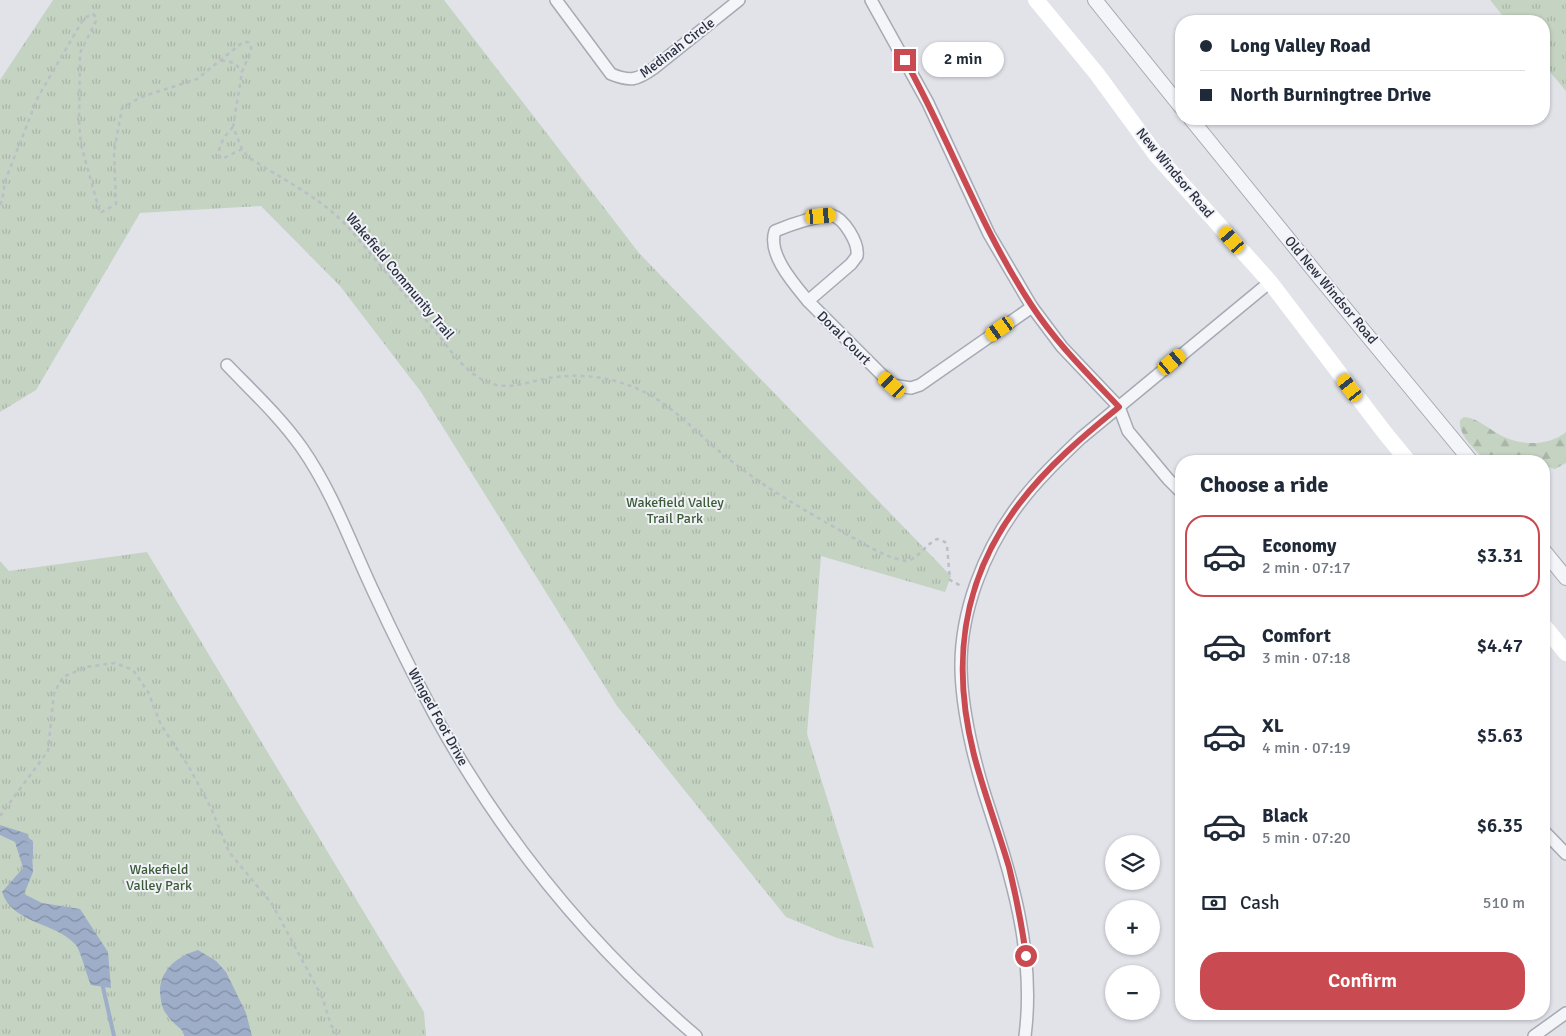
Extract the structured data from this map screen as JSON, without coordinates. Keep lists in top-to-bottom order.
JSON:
{
  "streets": {
    "main road": ["New Windsor Road"],
    "street": [
      "Medinah Circle",
      "Old New Windsor Road",
      "Doral Court",
      "Winged Foot Drive"
    ],
    "path": ["Wakefield Community Trail"]
  },
  "parks": ["Wakefield Valley Trail Park", "Wakefield Valley Park"],
  "page": {
    "banner": ["Long Valley Road", "North Burningtree Drive"],
    "bubble": "2 min",
    "heading": "Choose a ride",
    "list": [
      {
        "name": "Economy",
        "note": "2 min · 07:17",
        "value": "$3.31"
      },
      {
        "name": "Comfort",
        "note": "3 min · 07:18",
        "value": "$4.47"
      },
      {
        "name": "XL",
        "note": "4 min · 07:19",
        "value": "$5.63"
      },
      {
        "name": "Black",
        "note": "5 min · 07:20",
        "value": "$6.35"
      }
    ],
    "map_buttons": ["+", "−"],
    "pay": ["Cash", "510 m"],
    "buttons": "Confirm"
  }
}
